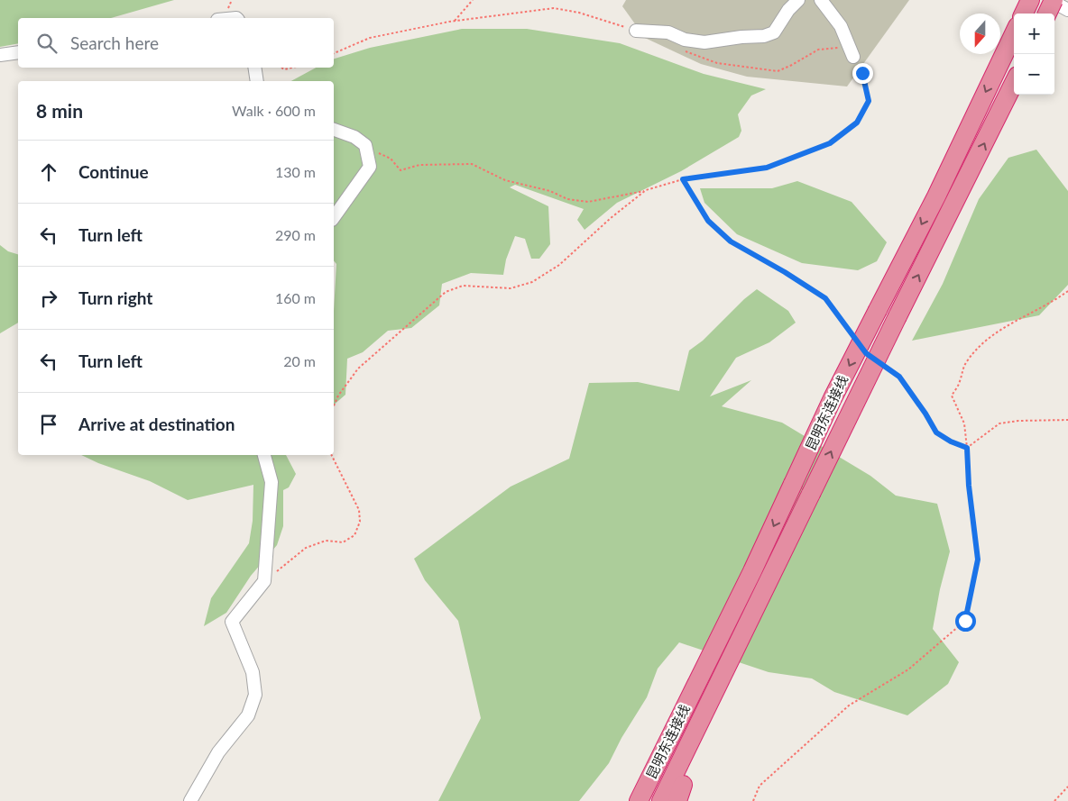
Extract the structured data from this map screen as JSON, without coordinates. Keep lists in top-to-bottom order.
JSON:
{
  "streets": {
    "highway": ["昆明东连接线"]
  },
  "north": "bottom",
  "page": {
    "map_buttons": ["+", "−"],
    "search": "Search here",
    "heading": ["8 min", "Walk · 600 m"],
    "list": [
      ["Continue", "130 m"],
      ["Turn left", "290 m"],
      ["Turn right", "160 m"],
      ["Turn left", "20 m"],
      "Arrive at destination"
    ]
  }
}
